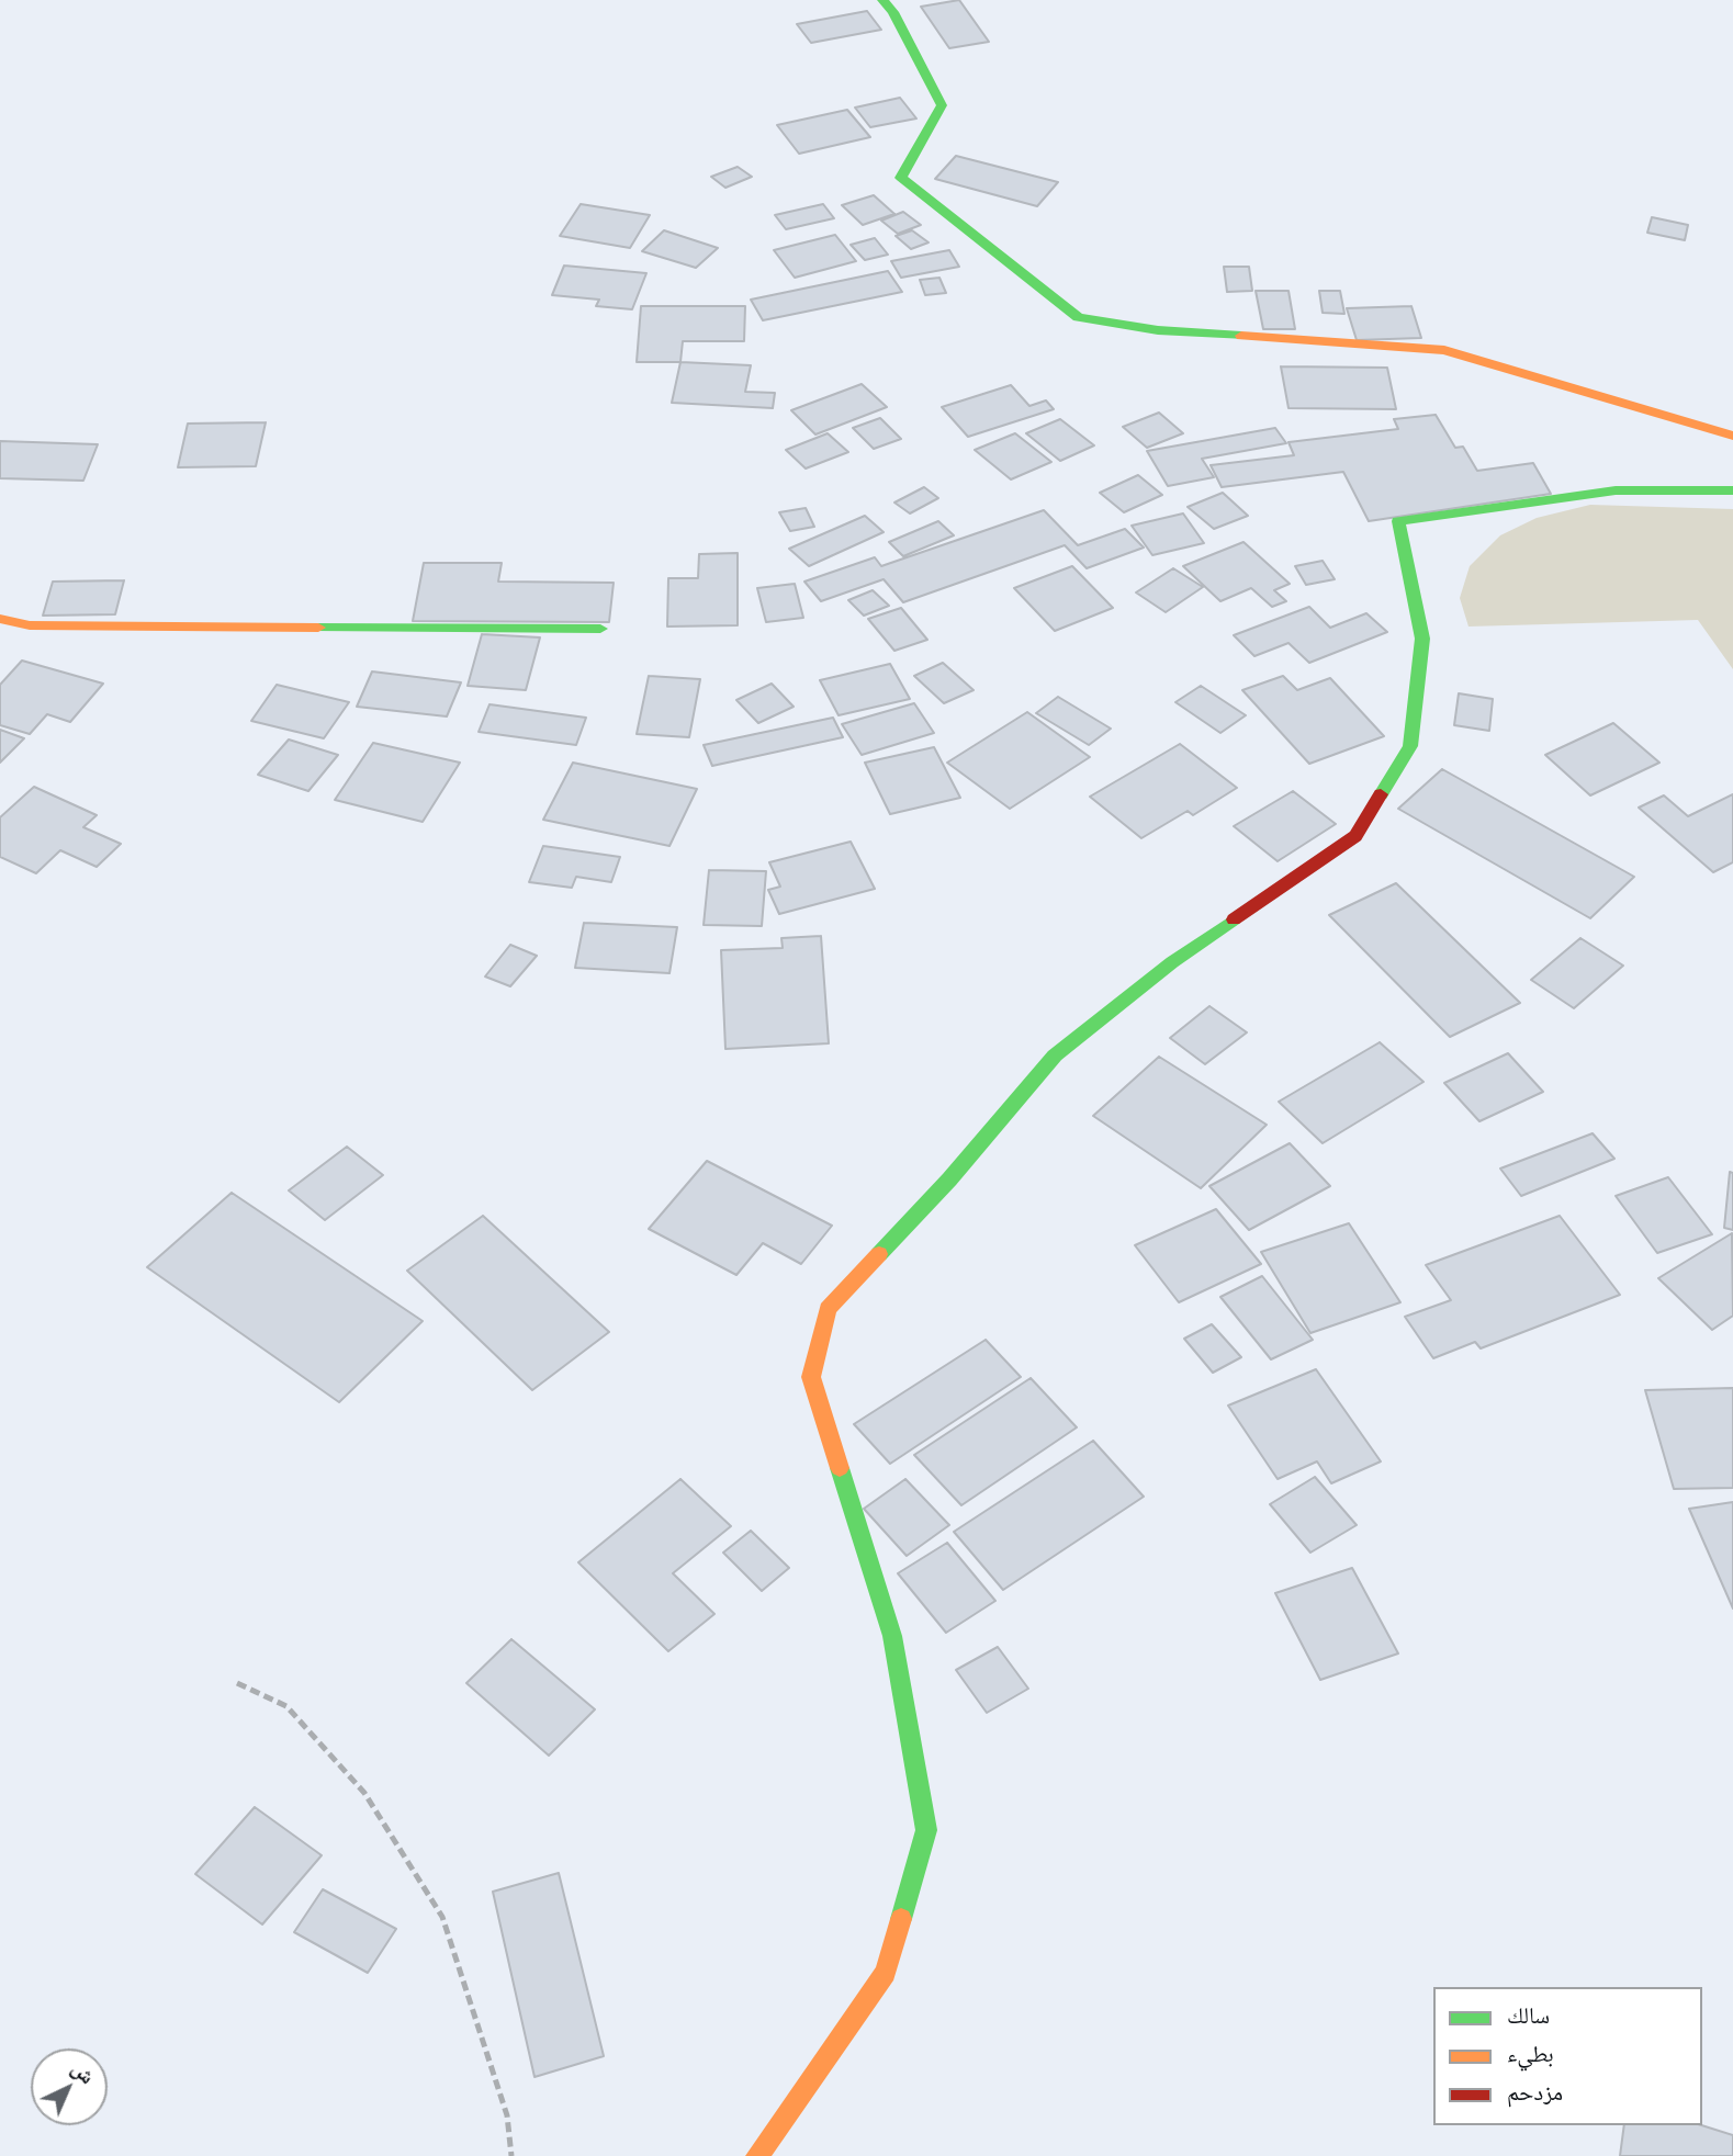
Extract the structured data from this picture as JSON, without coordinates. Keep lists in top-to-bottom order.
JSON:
{
  "legend": ["سالك", "بطيء", "مزدحم"],
  "north": "top right"
}
